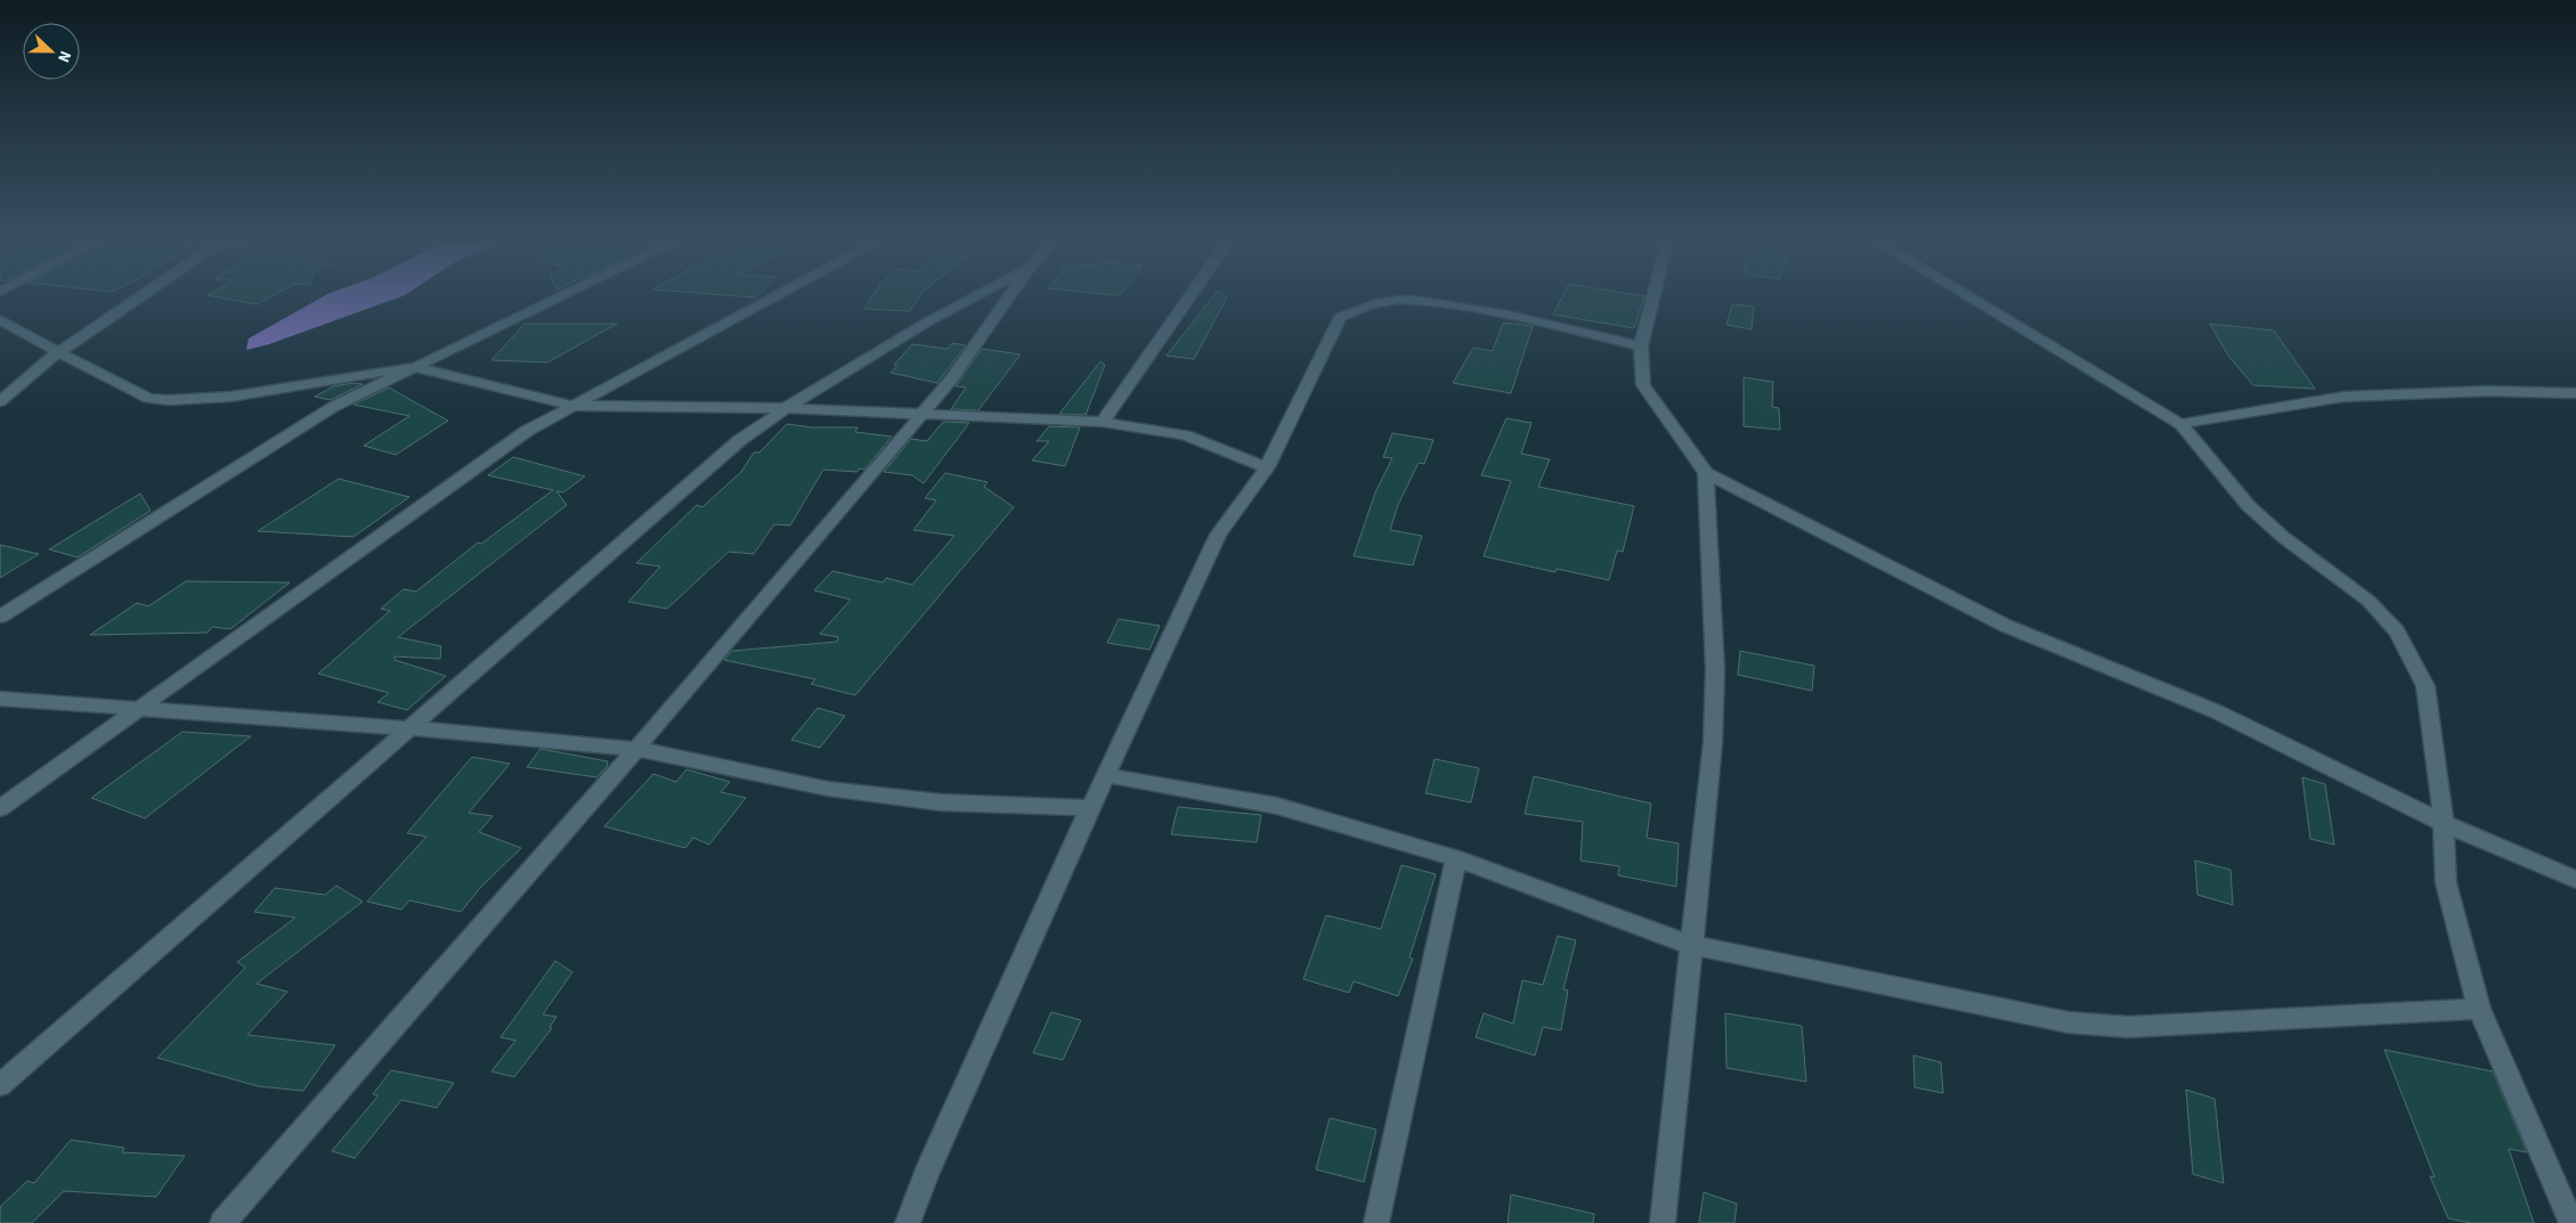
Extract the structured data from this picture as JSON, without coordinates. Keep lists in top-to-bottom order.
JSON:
{
  "north": "right"
}
